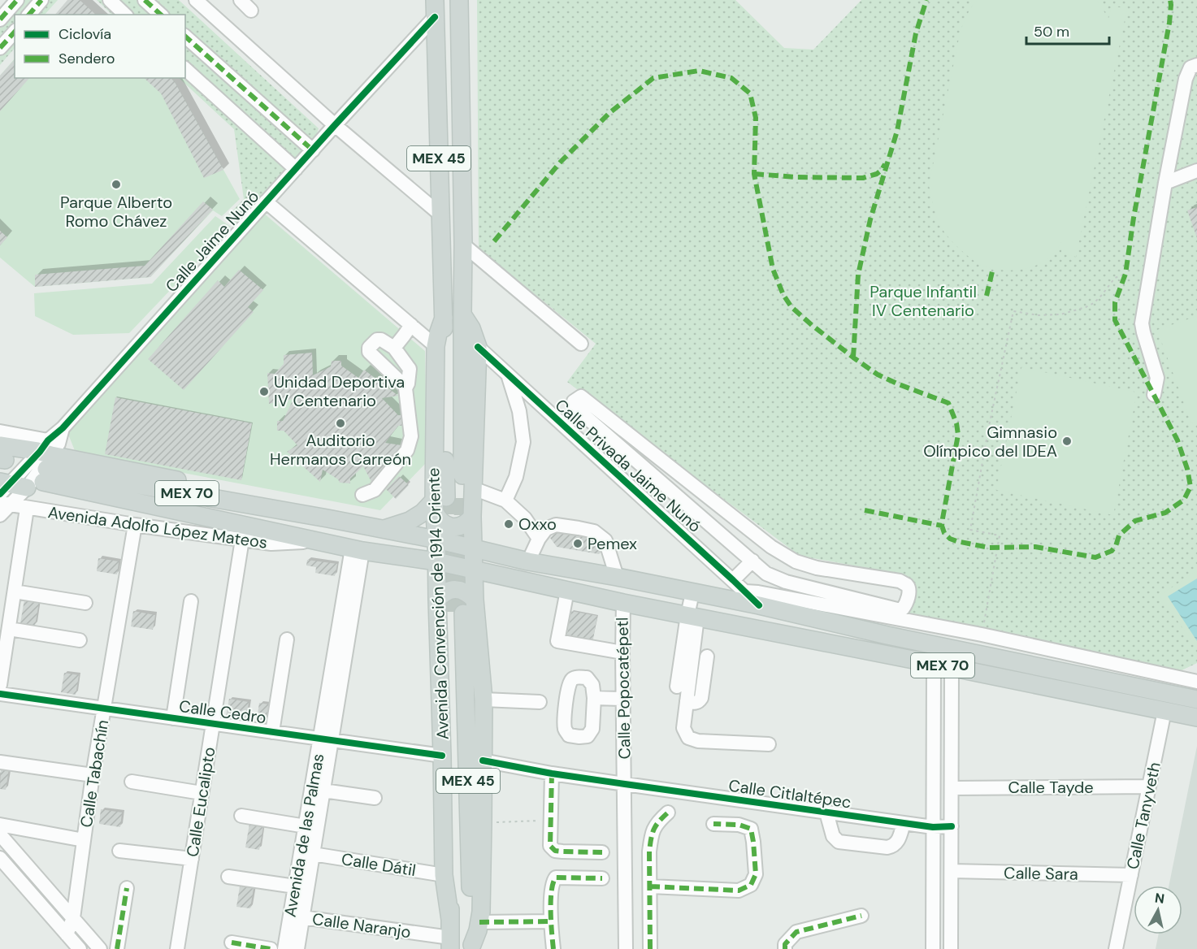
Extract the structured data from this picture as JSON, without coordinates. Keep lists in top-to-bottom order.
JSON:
{
  "streets": {
    "main road": ["MEX 45", "MEX 70", "Avenida Convención de 1914 Oriente"],
    "street": [
      "Calle Jaime Nunó",
      "Calle Privada Jaime Nunó",
      "Avenida Adolfo López Mateos",
      "Calle Popocatépetl",
      "Calle Cedro",
      "Calle Tabachín",
      "Calle Tayde",
      "Calle Citlaltépec",
      "Calle Eucalipto",
      "Calle Tanyveth",
      "Avenida de las Palmas",
      "Calle Dátil",
      "Calle Sara",
      "Calle Naranjo"
    ]
  },
  "crossings": [
    ["Calle Jaime Nunó", "MEX 70"],
    ["Calle Jaime Nunó", "Avenida Adolfo López Mateos"],
    ["Calle Jaime Nunó", "Avenida Convención de 1914 Oriente"],
    ["Calle Privada Jaime Nunó", "MEX 70"],
    ["Calle Privada Jaime Nunó", "Avenida Convención de 1914 Oriente"],
    ["MEX 70", "Avenida Adolfo López Mateos"],
    ["MEX 70", "Avenida Convención de 1914 Oriente"],
    ["MEX 70", "Calle Popocatépetl"],
    ["MEX 70", "Calle Tanyveth"],
    ["MEX 70", "Avenida de las Palmas"],
    ["Avenida Adolfo López Mateos", "Calle Tabachín"],
    ["Avenida Adolfo López Mateos", "Calle Eucalipto"],
    ["Avenida Convención de 1914 Oriente", "Calle Cedro"],
    ["Avenida Convención de 1914 Oriente", "Calle Dátil"],
    ["Avenida Convención de 1914 Oriente", "Calle Naranjo"],
    ["Calle Popocatépetl", "Calle Citlaltépec"],
    ["Calle Cedro", "Calle Tabachín"],
    ["Calle Cedro", "Calle Eucalipto"],
    ["Calle Cedro", "Avenida de las Palmas"],
    ["Calle Tayde", "Calle Tanyveth"],
    ["Calle Tanyveth", "Calle Sara"],
    ["Avenida de las Palmas", "Calle Dátil"],
    ["Avenida de las Palmas", "Calle Naranjo"]
  ],
  "parks": ["Parque Infantil IV Centenario"],
  "places": [
    "Parque Alberto Romo Chávez",
    "Unidad Deportiva IV Centenario",
    "Auditorio Hermanos Carreón",
    "Gimnasio Olímpico del IDEA",
    "Oxxo",
    "Pemex"
  ],
  "legend": ["Ciclovía", "Sendero"],
  "scale_bar": "50 m",
  "north": "top"
}
